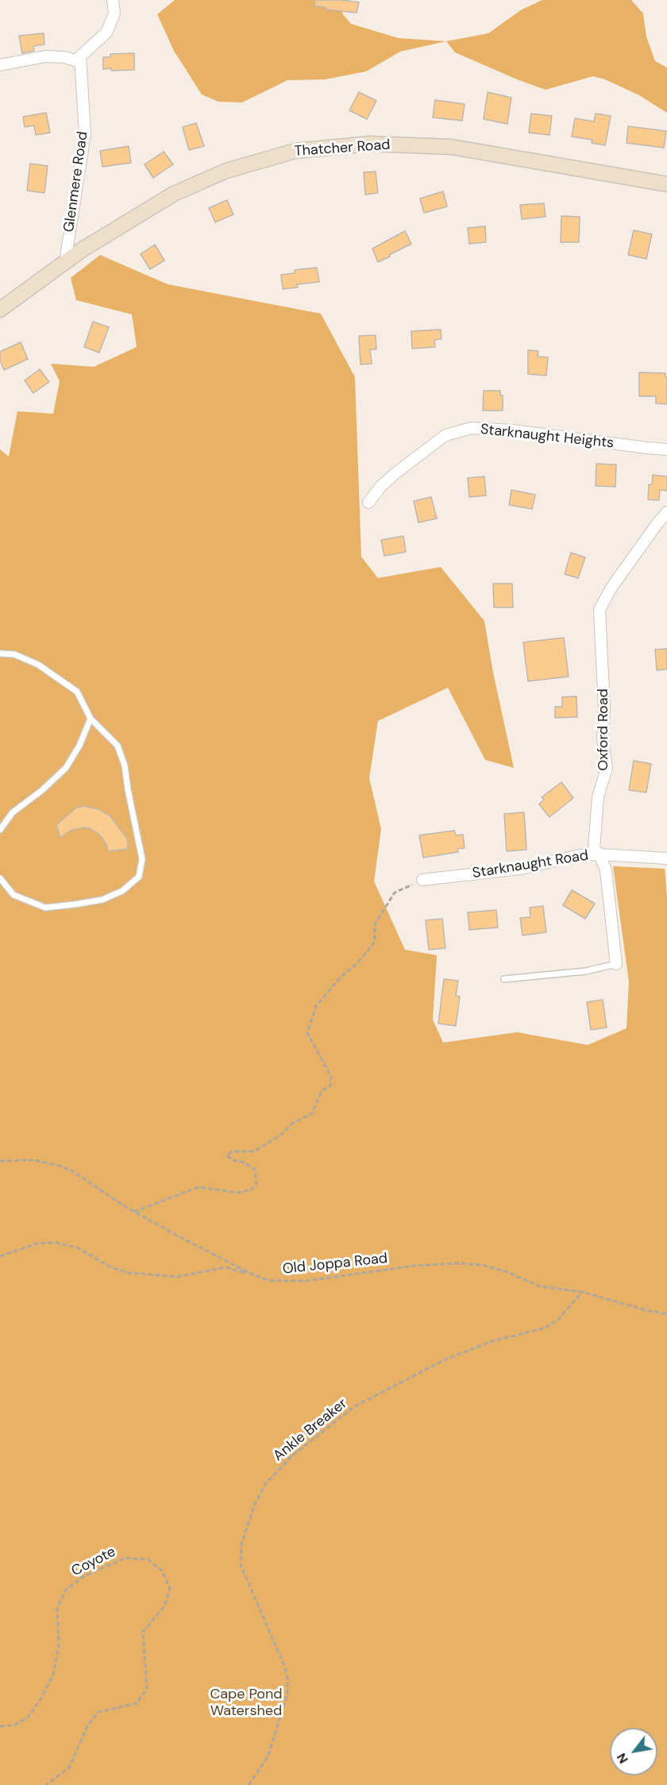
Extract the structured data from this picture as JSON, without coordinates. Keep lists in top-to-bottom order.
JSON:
{
  "streets": {
    "main road": ["Thatcher Road"],
    "street": [
      "Glenmere Road",
      "Starknaught Heights",
      "Oxford Road",
      "Starknaught Road"
    ],
    "path": ["Old Joppa Road", "Ankle Breaker", "Coyote"]
  },
  "crossings": [
    ["Thatcher Road", "Glenmere Road"],
    ["Oxford Road", "Starknaught Road"],
    ["Old Joppa Road", "Ankle Breaker"]
  ],
  "parks": ["Cape Pond Watershed"],
  "north": "bottom left"
}
